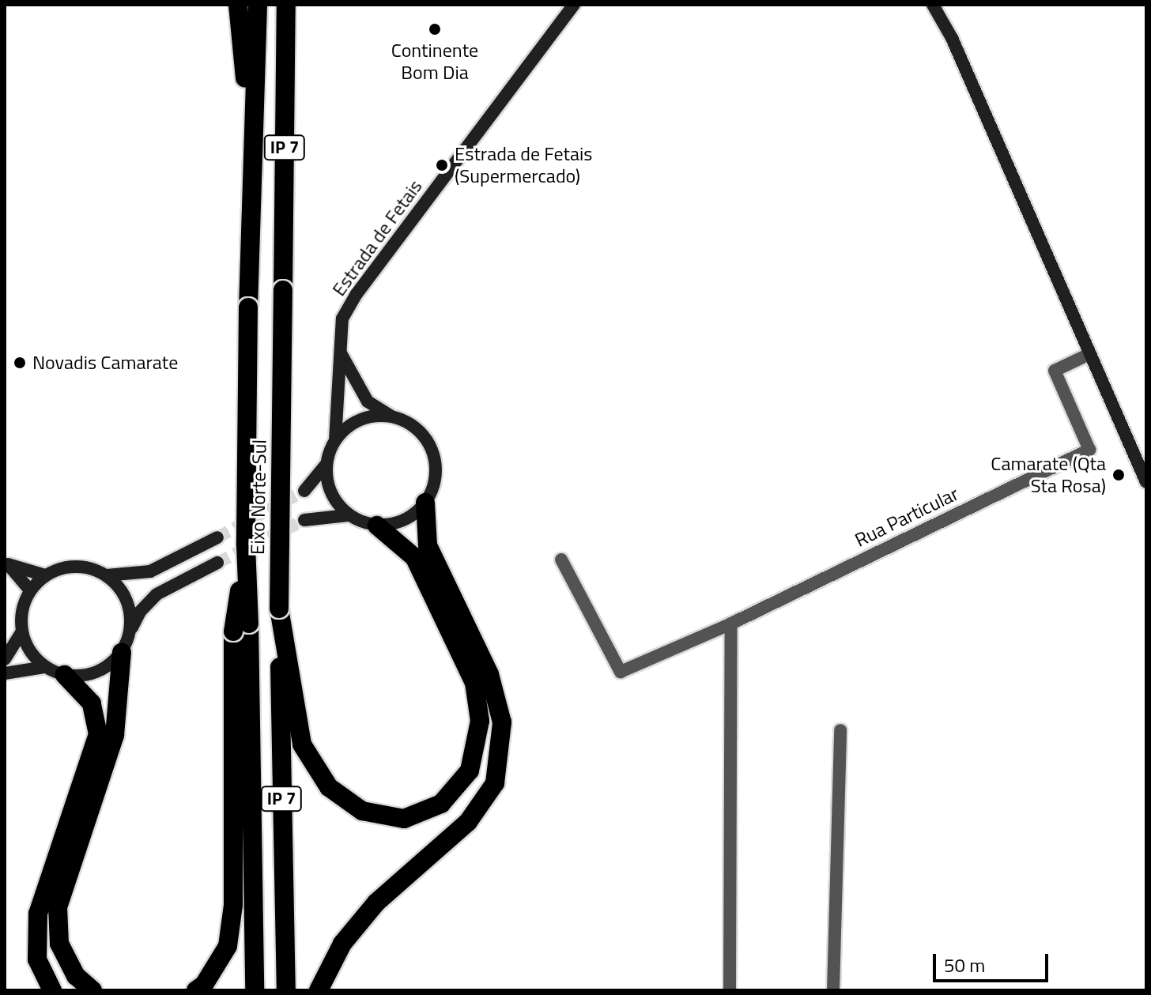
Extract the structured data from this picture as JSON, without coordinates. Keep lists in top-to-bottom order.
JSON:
{
  "streets": {
    "highway": ["IP 7", "Eixo Norte-Sul"],
    "street": ["Estrada de Fetais", "Rua Particular"]
  },
  "places": [
    "Continente Bom Dia",
    "Estrada de Fetais (Supermercado)",
    "Novadis Camarate",
    "Camarate (Qta Sta Rosa)"
  ],
  "scale_bar": "50 m"
}
